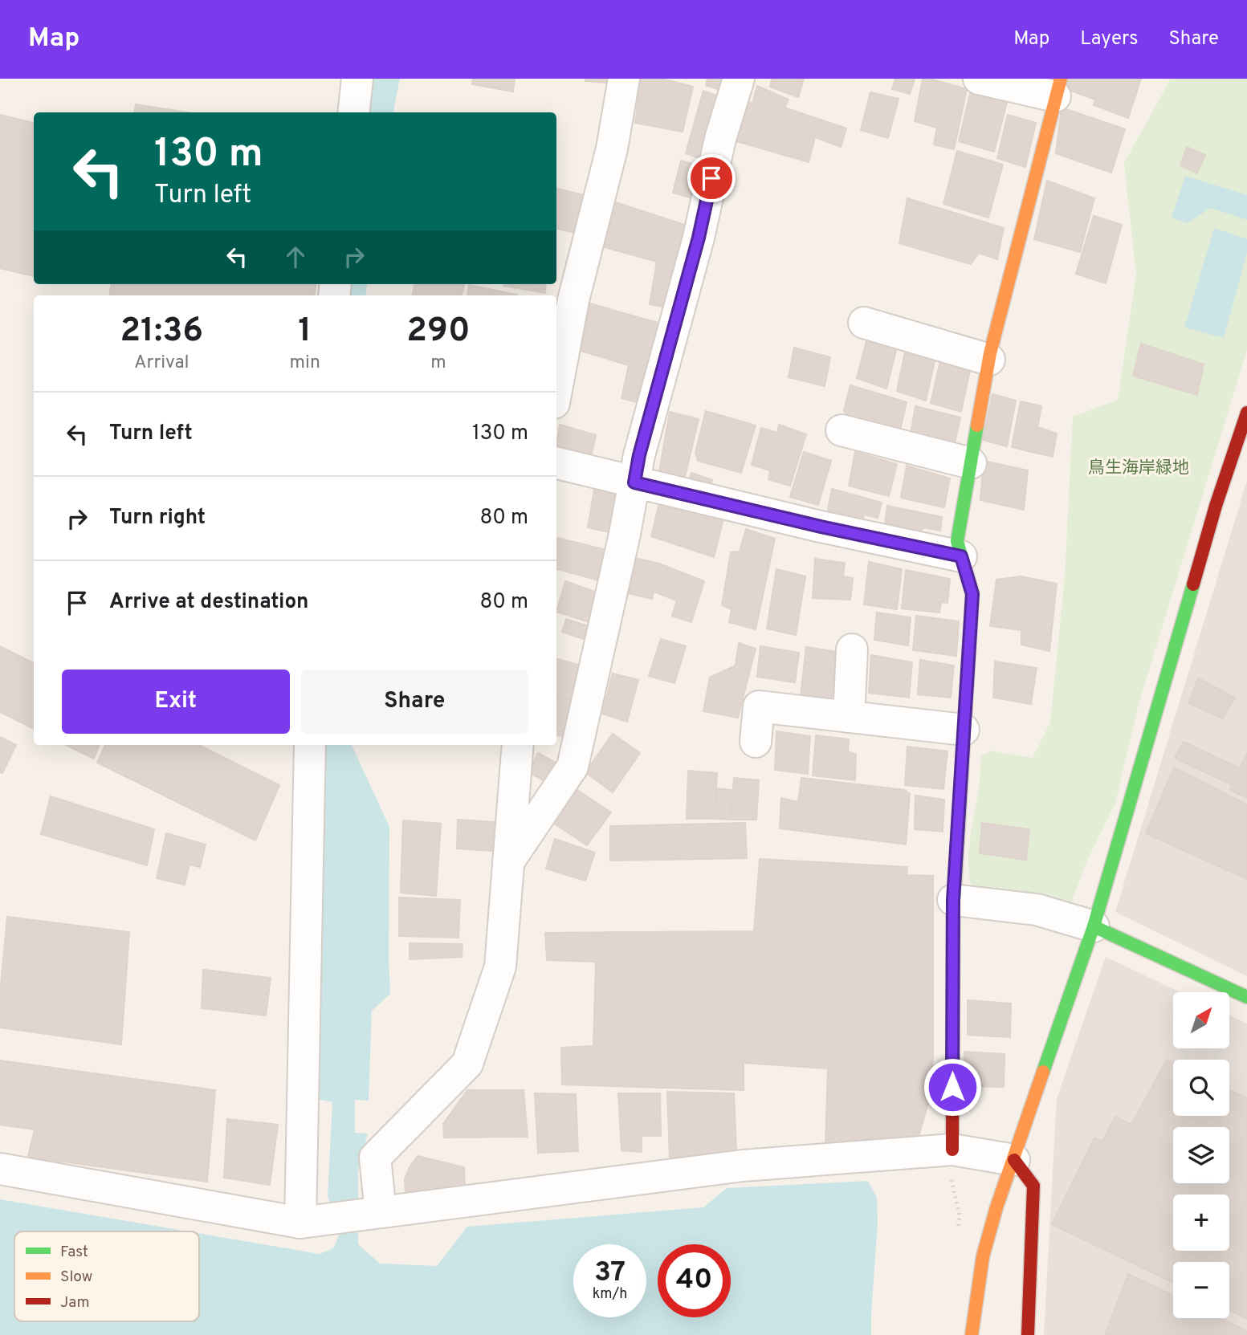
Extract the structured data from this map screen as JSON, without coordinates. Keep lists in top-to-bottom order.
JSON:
{
  "parks": ["鳥生海岸緑地"],
  "legend": ["Fast", "Slow", "Jam"],
  "north": "top right",
  "page": {
    "header": "Map",
    "nav": ["Map", "Layers", "Share"],
    "turn": ["130 m", "Turn left"],
    "eta": [
      "21:36",
      "Arrival",
      "1",
      "min",
      "290",
      "m"
    ],
    "list": [
      {
        "name": "Turn left",
        "value": "130 m"
      },
      {
        "name": "Turn right",
        "value": "80 m"
      },
      {
        "name": "Arrive at destination",
        "value": "80 m"
      }
    ],
    "buttons": ["Exit", "Share"],
    "map_buttons": ["+", "−"],
    "speed": "37 km/h",
    "limit": "40"
  }
}
